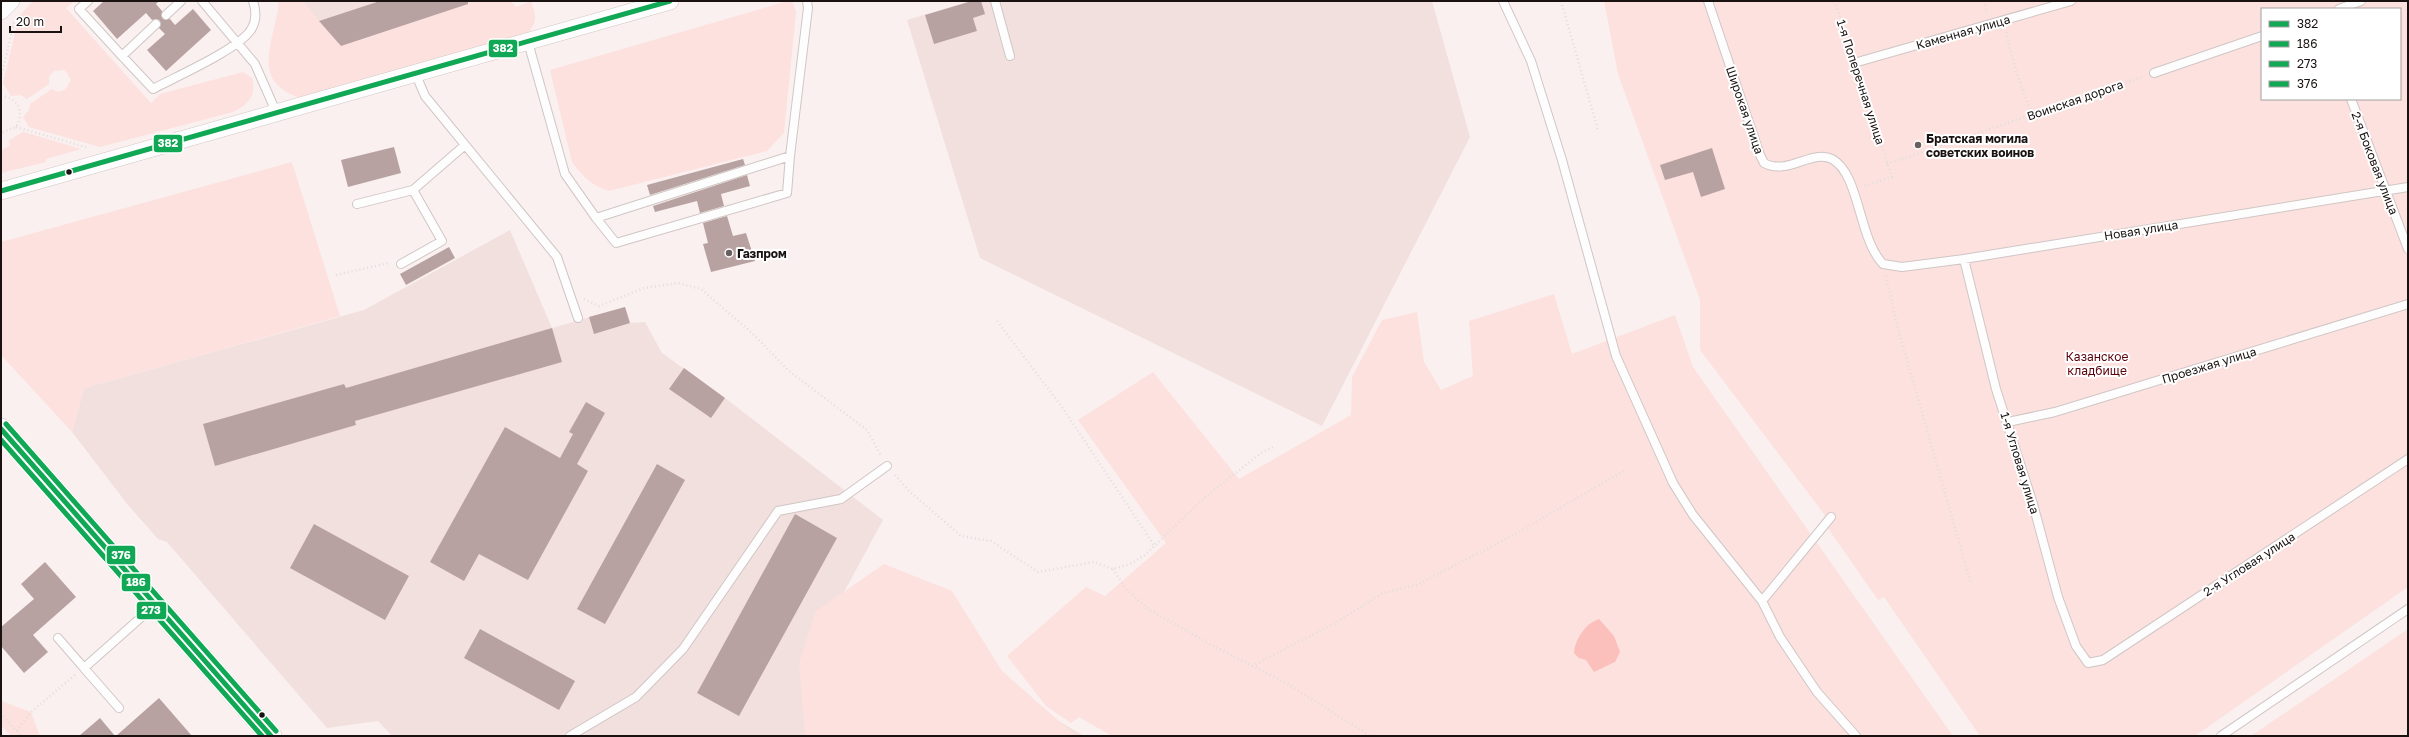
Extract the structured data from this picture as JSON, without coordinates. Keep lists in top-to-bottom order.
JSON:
{
  "streets": {
    "lane": [
      "Каменная улица",
      "Широкая улица",
      "2-я Боковая улица",
      "Новая улица",
      "Проезжая улица",
      "1-я Угловая улица",
      "2-я Угловая улица"
    ],
    "path": ["1-я Поперечная улица", "Воинская дорога"]
  },
  "crossings": [
    ["Каменная улица", "1-я Поперечная улица"],
    ["1-я Поперечная улица", "Воинская дорога"],
    ["Широкая улица", "Новая улица"],
    ["2-я Боковая улица", "Новая улица"],
    ["Новая улица", "1-я Угловая улица"],
    ["Проезжая улица", "1-я Угловая улица"],
    ["1-я Угловая улица", "2-я Угловая улица"]
  ],
  "parks": ["Казанское кладбище"],
  "places": ["Братская могила советских воинов", "Газпром"],
  "lines": [
    "transit line 382",
    "transit line 376",
    "transit line 186",
    "transit line 273"
  ],
  "legend": [
    "382",
    "186",
    "273",
    "376"
  ],
  "scale_bar": "20 m"
}
